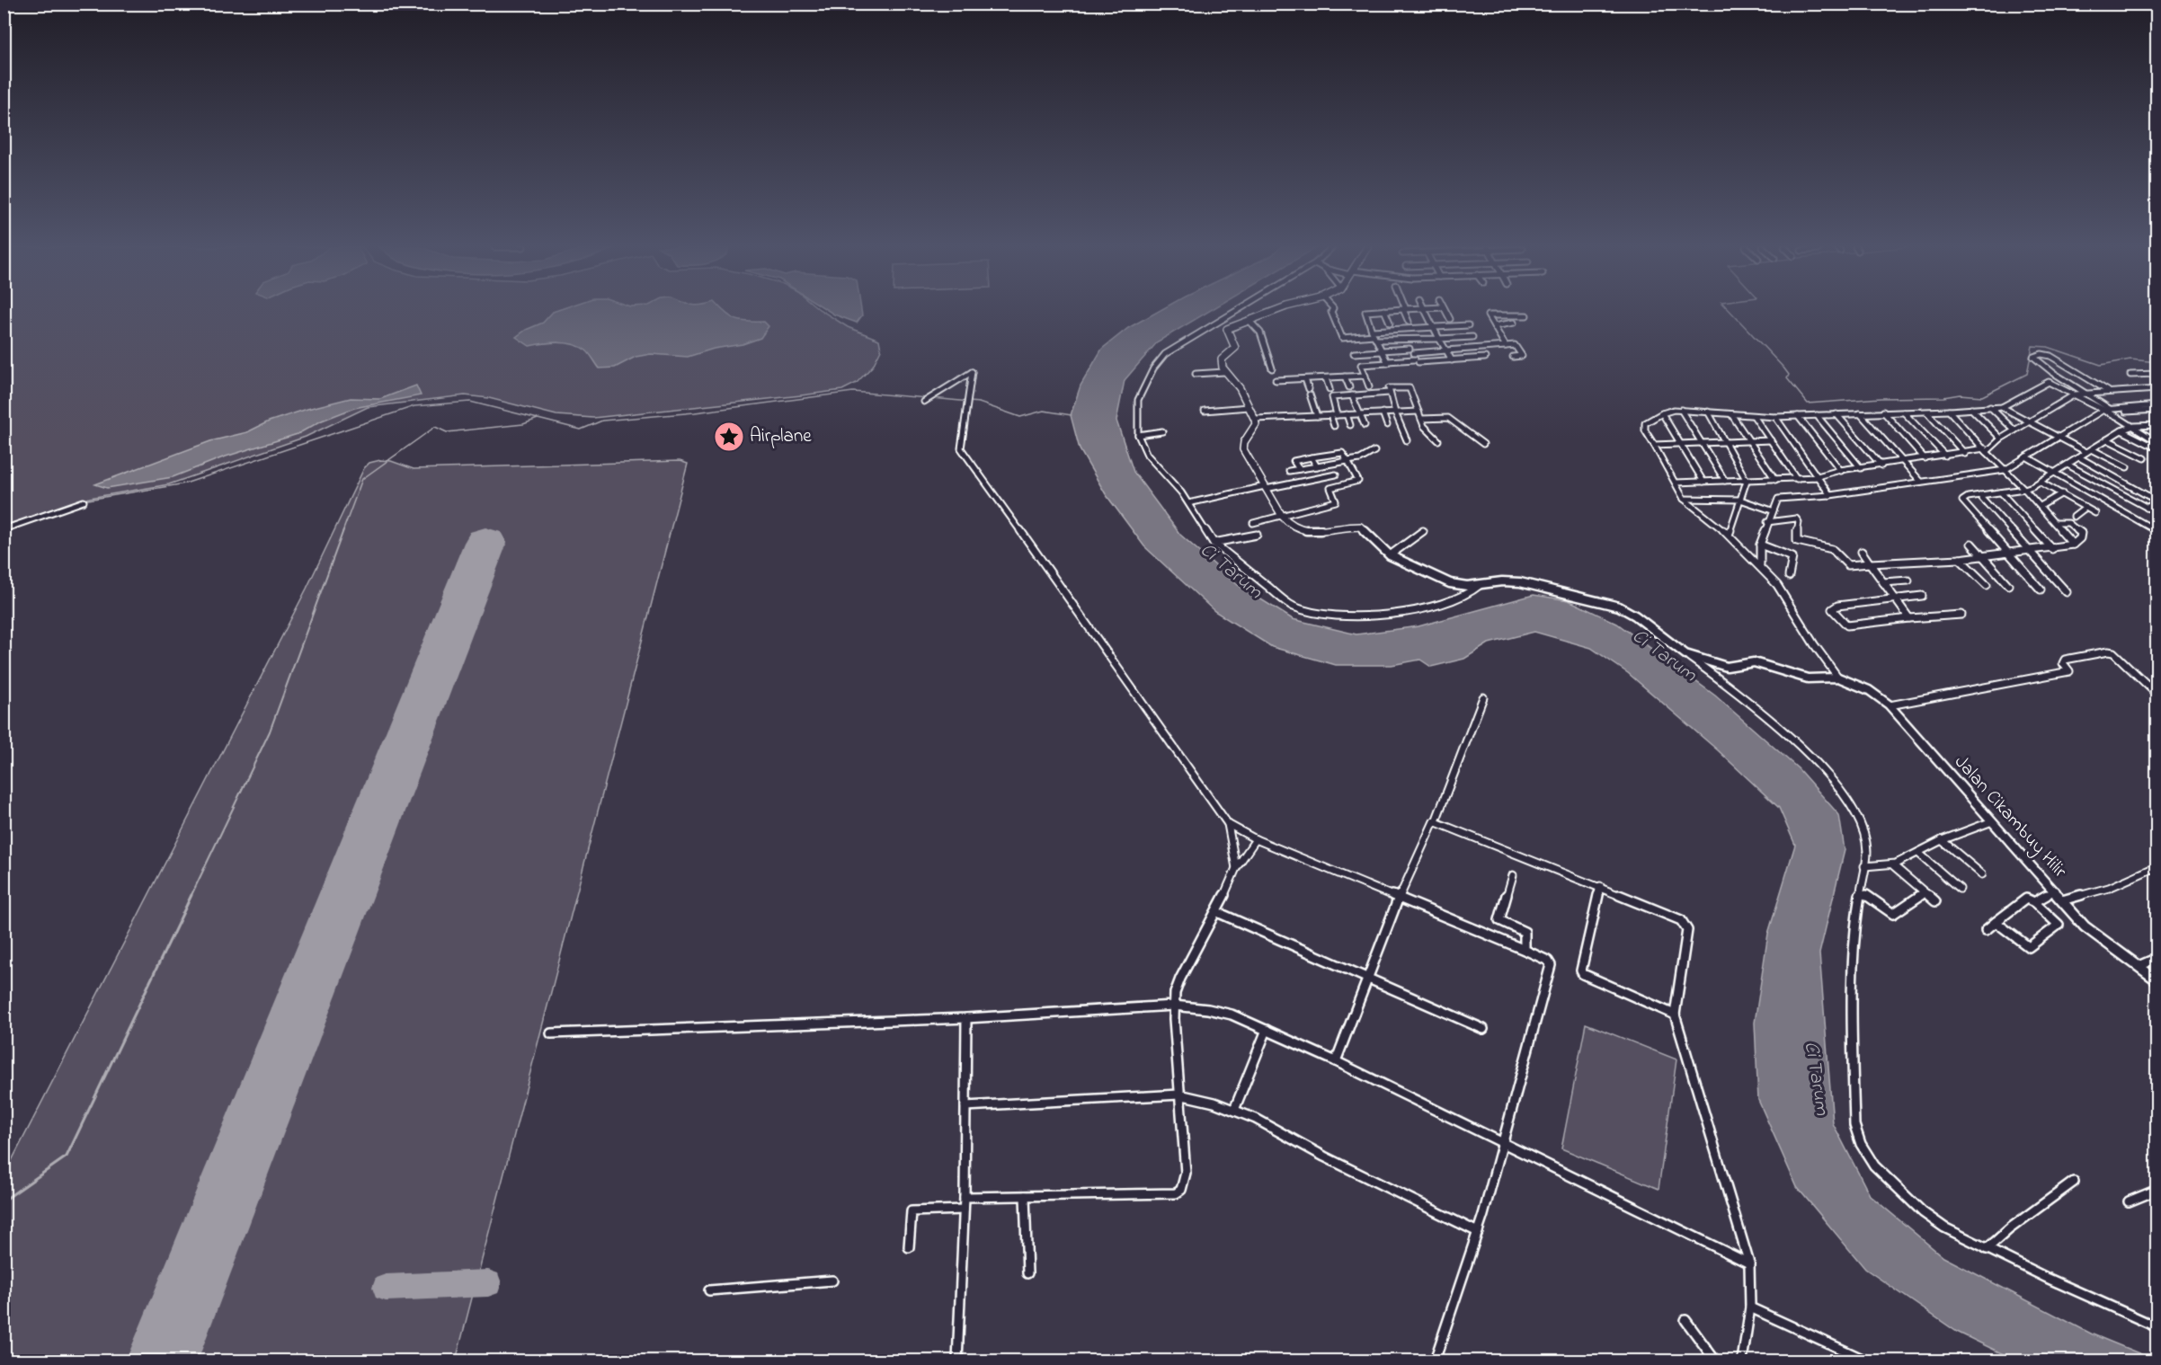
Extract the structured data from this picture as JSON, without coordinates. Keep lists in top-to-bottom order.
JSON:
{
  "streets": {
    "street": ["Jalan Cikambuy Hilir"]
  },
  "water": ["Ci Tarum"],
  "places": {
    "place": ["Airplane"]
  }
}
